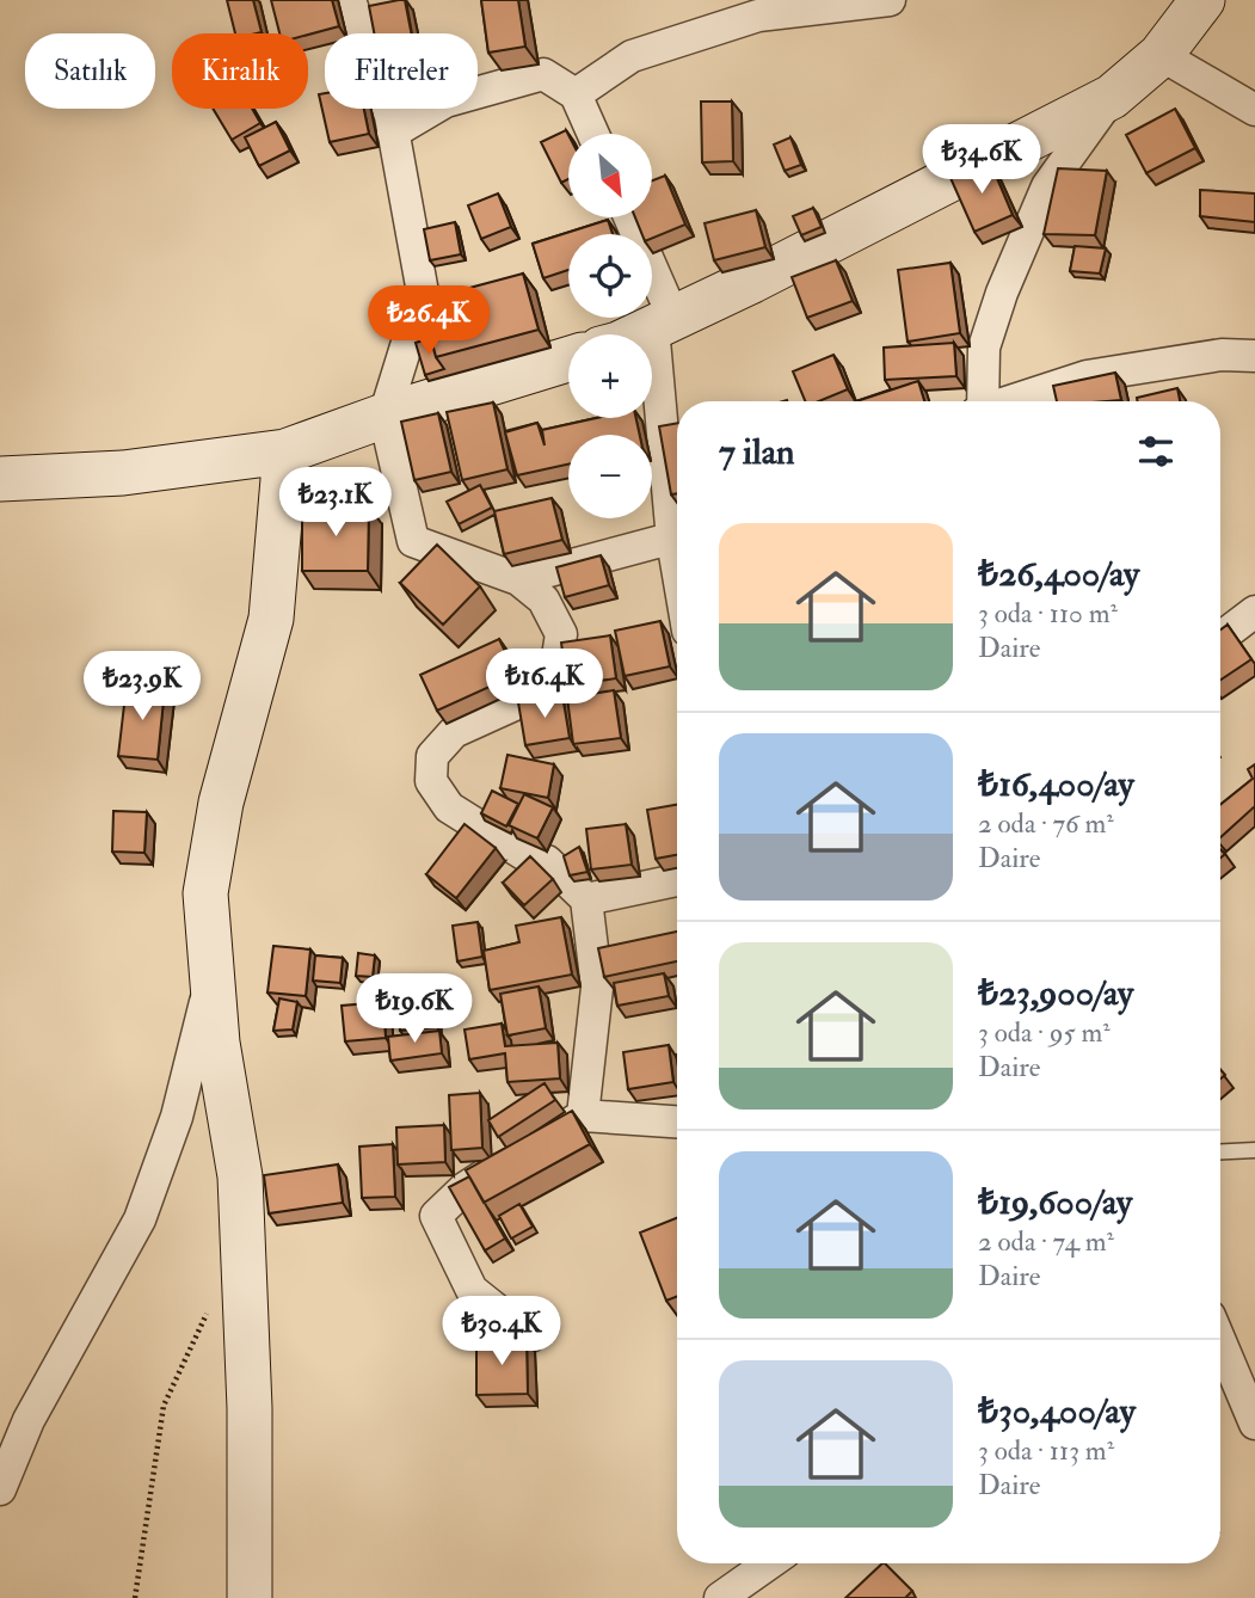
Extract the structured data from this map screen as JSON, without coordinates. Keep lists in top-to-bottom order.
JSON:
{
  "north": "bottom right",
  "page": {
    "chip": ["Satılık", "Kiralık", "Filtreler"],
    "price": [
      "₺34.6K",
      "₺26.4K",
      "₺23.1K",
      "₺16.4K",
      "₺23.9K",
      "₺19.6K",
      "₺30.4K"
    ],
    "map_buttons": ["+", "−"],
    "heading": "7 ilan",
    "list": [
      {
        "name": "₺26,400/ay",
        "note": "3 oda · 110 m² · Daire"
      },
      {
        "name": "₺16,400/ay",
        "note": "2 oda · 76 m² · Daire"
      },
      {
        "name": "₺23,900/ay",
        "note": "3 oda · 95 m² · Daire"
      },
      {
        "name": "₺19,600/ay",
        "note": "2 oda · 74 m² · Daire"
      },
      {
        "name": "₺30,400/ay",
        "note": "3 oda · 113 m² · Daire"
      }
    ]
  }
}
